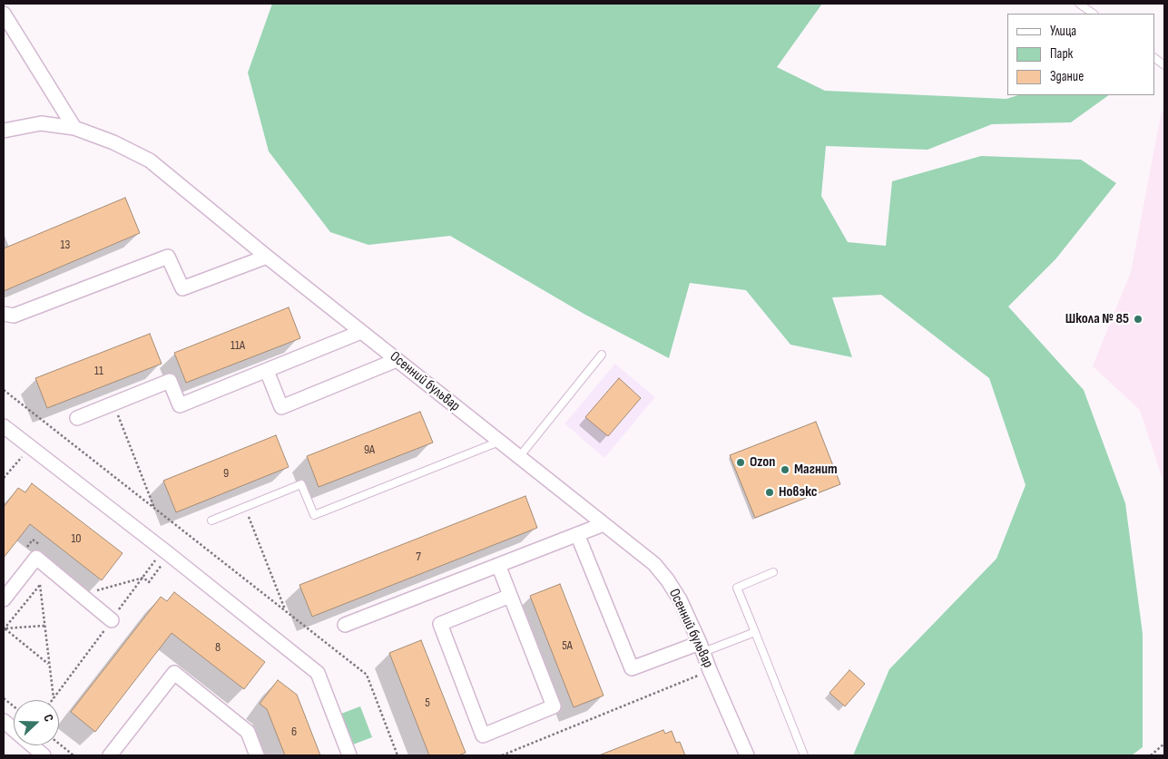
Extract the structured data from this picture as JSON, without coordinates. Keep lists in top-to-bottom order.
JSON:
{
  "streets": {
    "street": ["Осенний бульвар"]
  },
  "places": [
    "Школа № 85",
    "Ozon",
    "Магнит",
    "Новэкс"
  ],
  "house_numbers": [
    "13",
    "11А",
    "11",
    "9А",
    "9",
    "10",
    "7",
    "5А",
    "8",
    "5",
    "6"
  ],
  "legend": ["Улица", "Парк", "Здание"],
  "north": "right"
}
